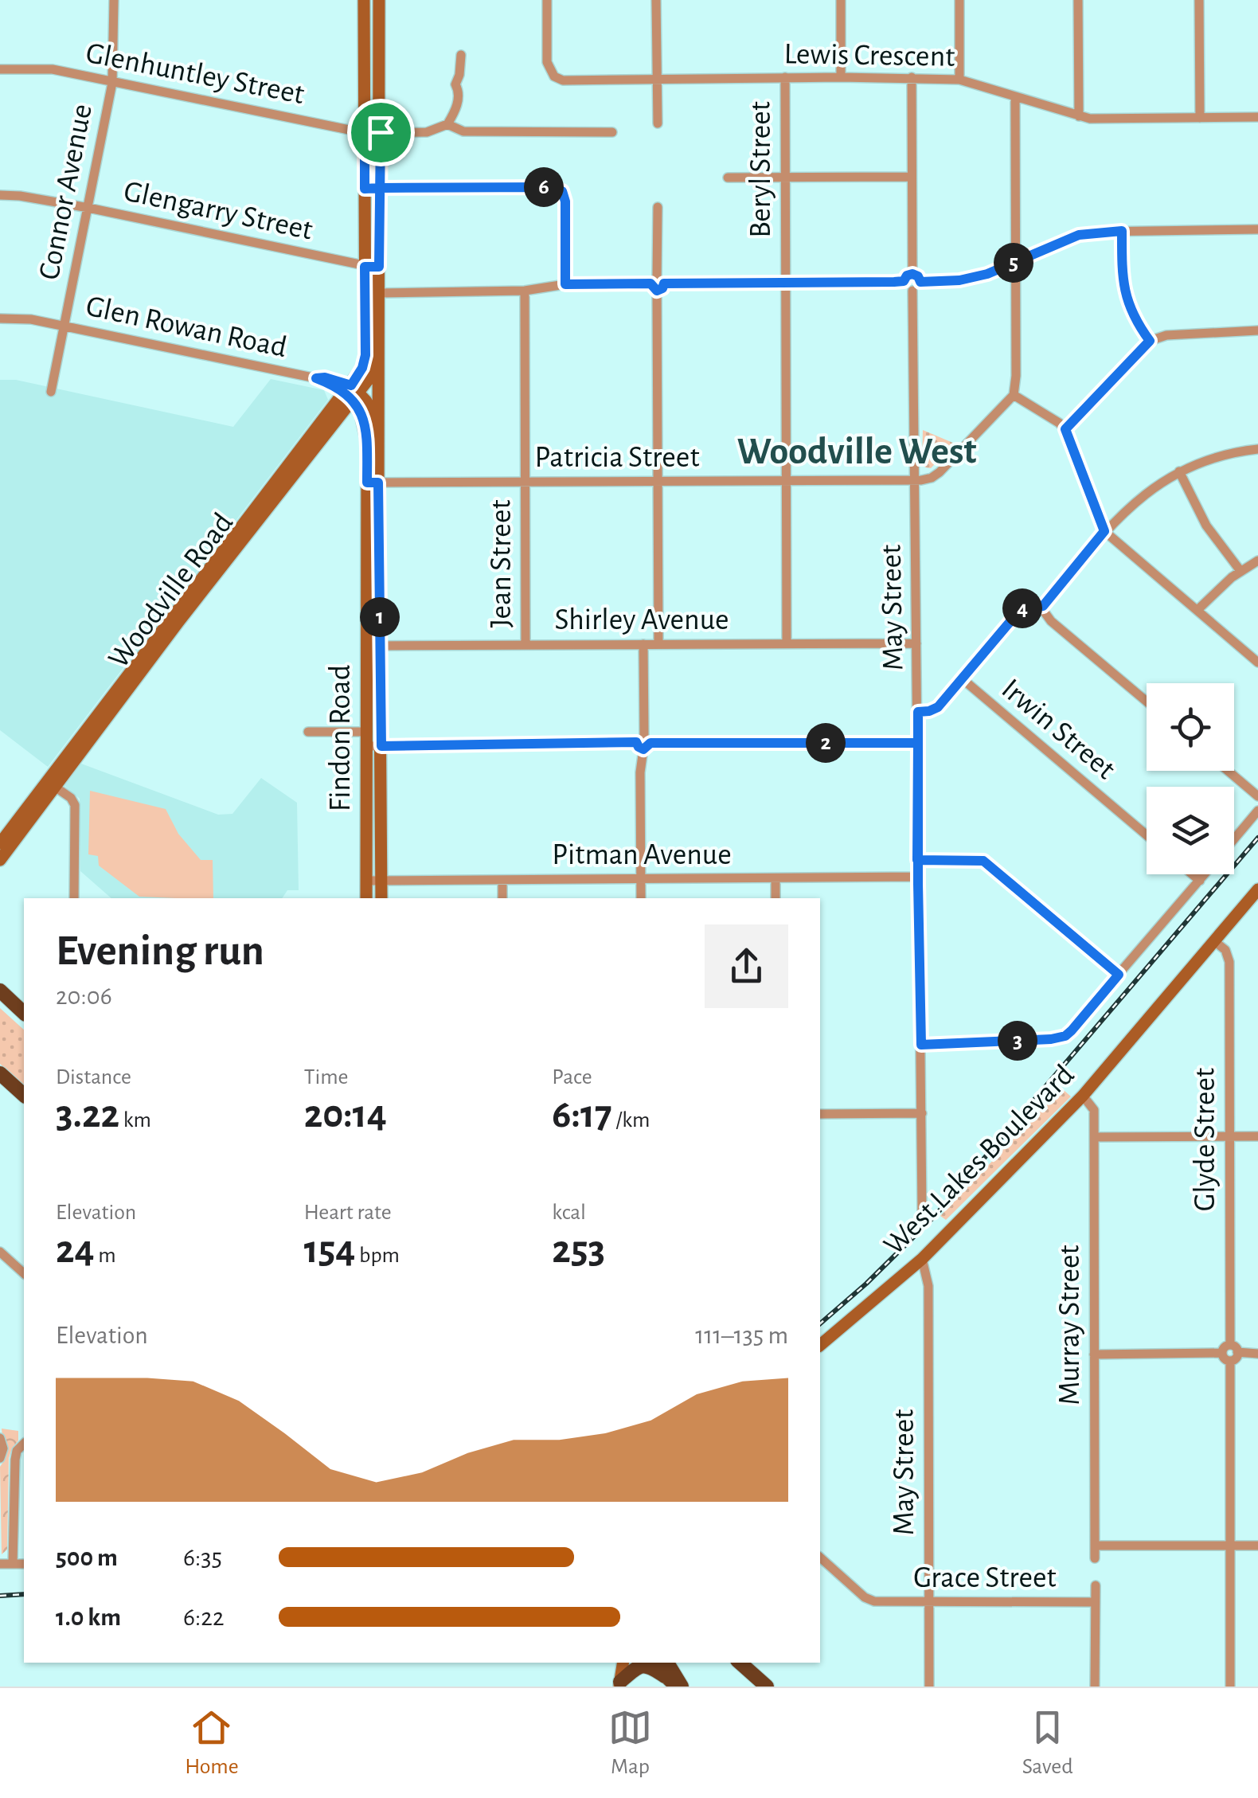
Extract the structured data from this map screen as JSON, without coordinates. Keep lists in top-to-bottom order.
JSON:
{
  "streets": {
    "main road": ["Woodville Road", "Findon Road", "West Lakes Boulevard"],
    "street": [
      "Lewis Crescent",
      "Glenhuntley Street",
      "Beryl Street",
      "Connor Avenue",
      "Glengarry Street",
      "Glen Rowan Road",
      "Patricia Street",
      "Jean Street",
      "May Street",
      "Shirley Avenue",
      "Irwin Street",
      "Pitman Avenue",
      "Glyde Street",
      "Murray Street",
      "Grace Street"
    ]
  },
  "crossings": [
    ["Lewis Crescent", "Beryl Street"],
    ["Glenhuntley Street", "Connor Avenue"],
    ["Glenhuntley Street", "Findon Road"],
    ["Beryl Street", "Patricia Street"],
    ["Beryl Street", "Shirley Avenue"],
    ["Connor Avenue", "Glengarry Street"],
    ["Connor Avenue", "Glen Rowan Road"],
    ["Glengarry Street", "Findon Road"],
    ["Glen Rowan Road", "Woodville Road"],
    ["Glen Rowan Road", "Findon Road"],
    ["Patricia Street", "Jean Street"],
    ["Patricia Street", "May Street"],
    ["Patricia Street", "Findon Road"],
    ["Jean Street", "Shirley Avenue"],
    ["Woodville Road", "Findon Road"],
    ["May Street", "Shirley Avenue"],
    ["May Street", "Pitman Avenue"],
    ["May Street", "West Lakes Boulevard"],
    ["May Street", "Grace Street"],
    ["Shirley Avenue", "Findon Road"],
    ["Findon Road", "Pitman Avenue"],
    ["Glyde Street", "West Lakes Boulevard"],
    ["West Lakes Boulevard", "Murray Street"]
  ],
  "districts": ["Woodville West"],
  "page": {
    "pins": [
      "6",
      "5",
      "4",
      "1",
      "2",
      "3"
    ],
    "heading": ["Evening run", "20:06"],
    "stats": [
      ["Distance", "3.22 km"],
      ["Time", "20:14"],
      ["Pace", "6:17 /km"],
      ["Elevation", "24 m"],
      ["Heart rate", "154 bpm"],
      ["kcal", "253"]
    ],
    "chart": ["Elevation", "111–135 m"],
    "list": [
      {
        "name": "500 m",
        "note": "6:35"
      },
      {
        "name": "1.0 km",
        "note": "6:22"
      }
    ],
    "tabs": ["Home", "Map", "Saved"]
  }
}
